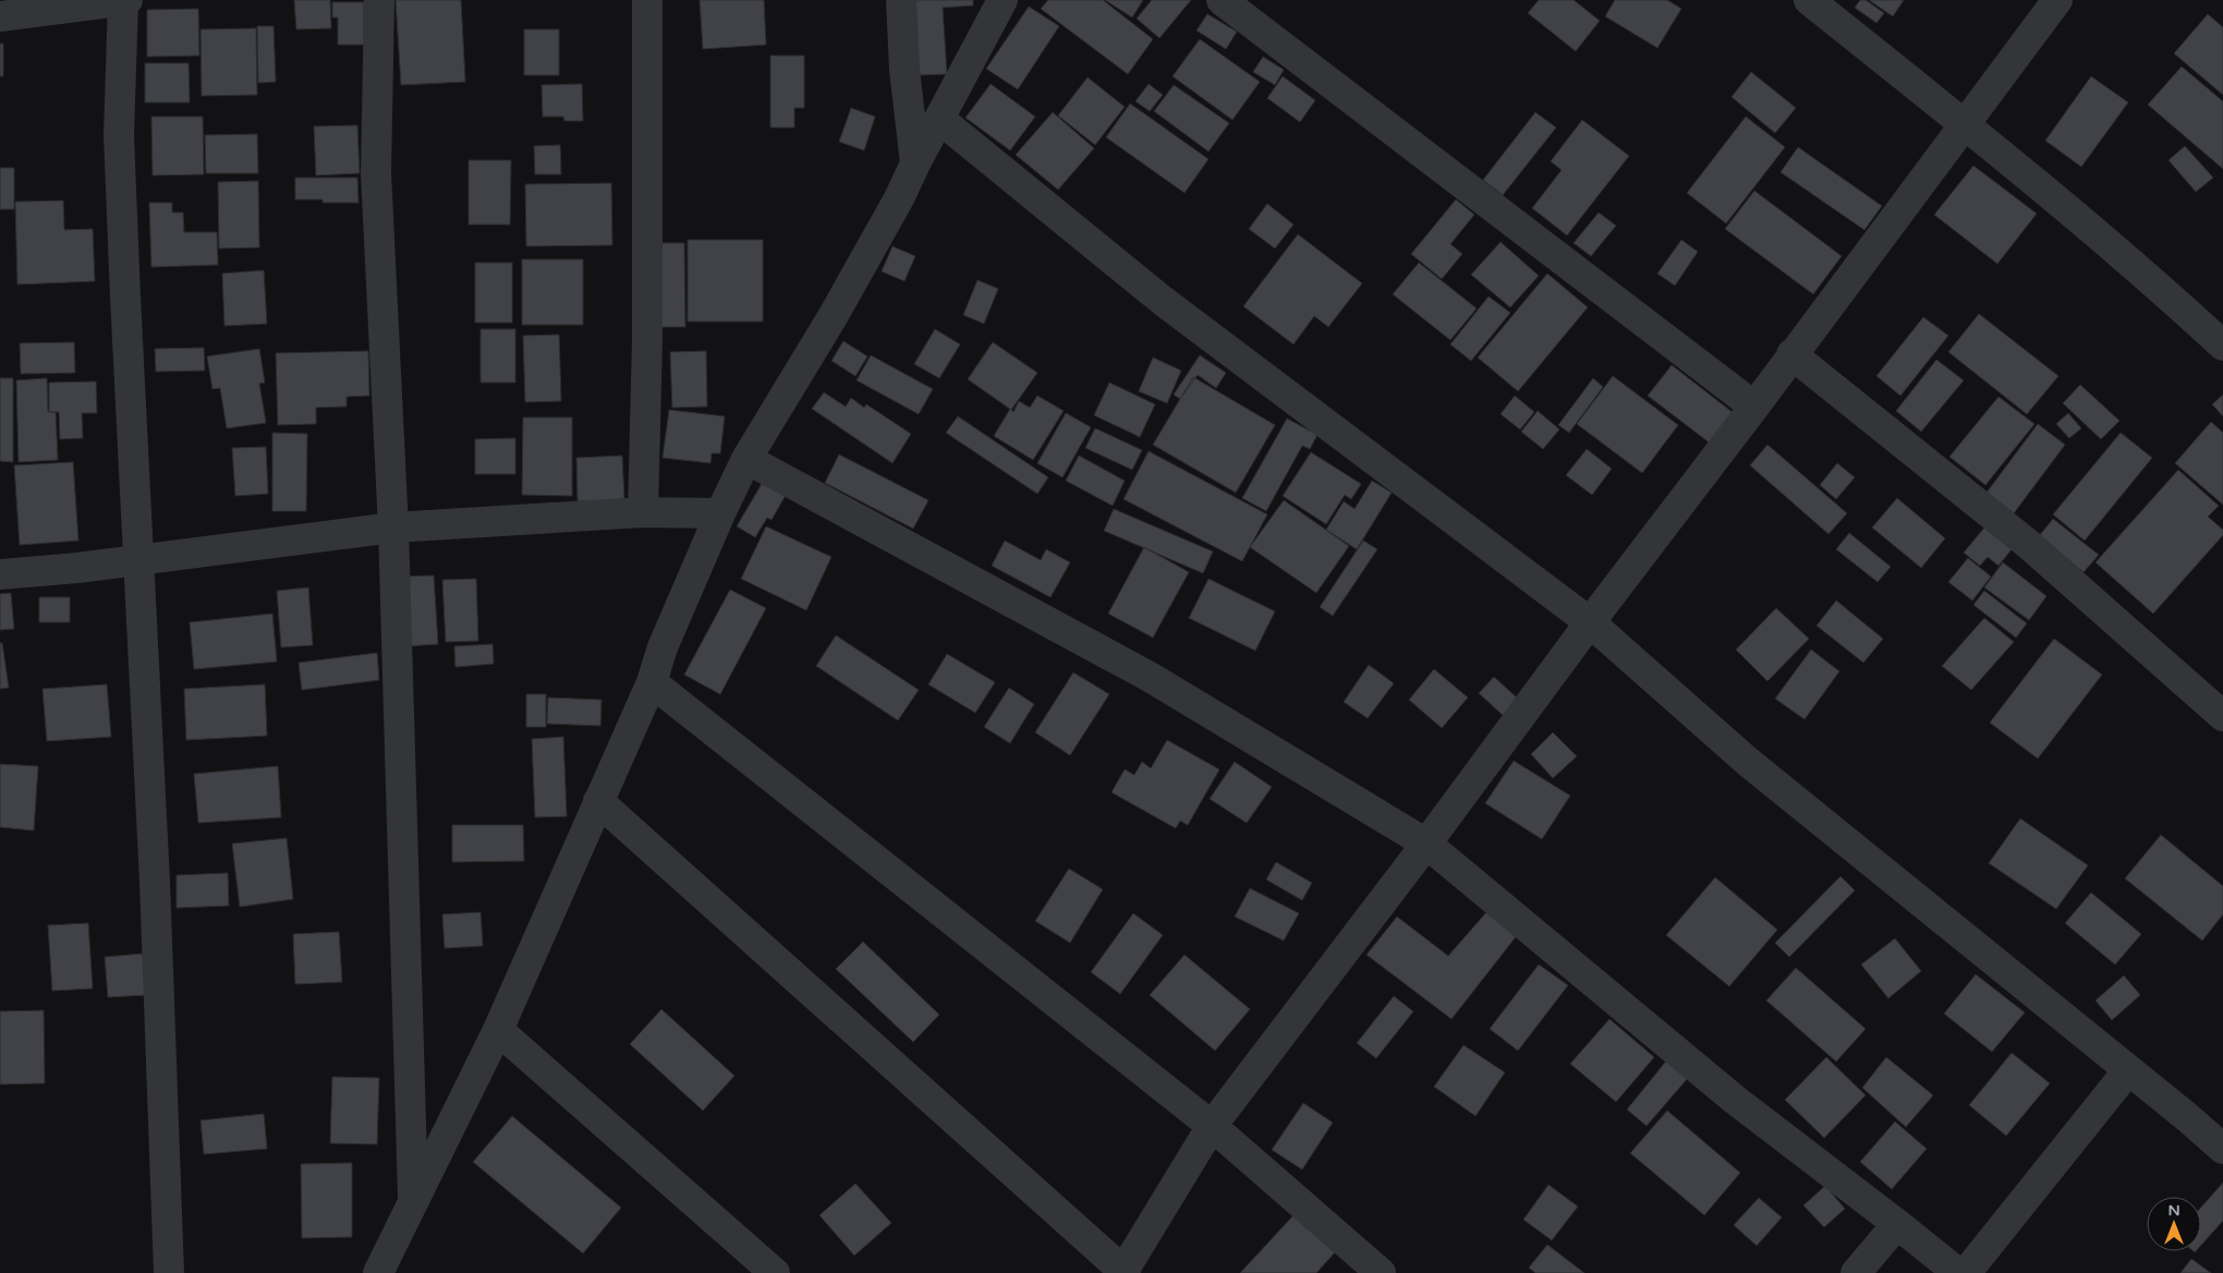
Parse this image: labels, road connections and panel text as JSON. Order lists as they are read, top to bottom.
{
  "north": "top"
}
